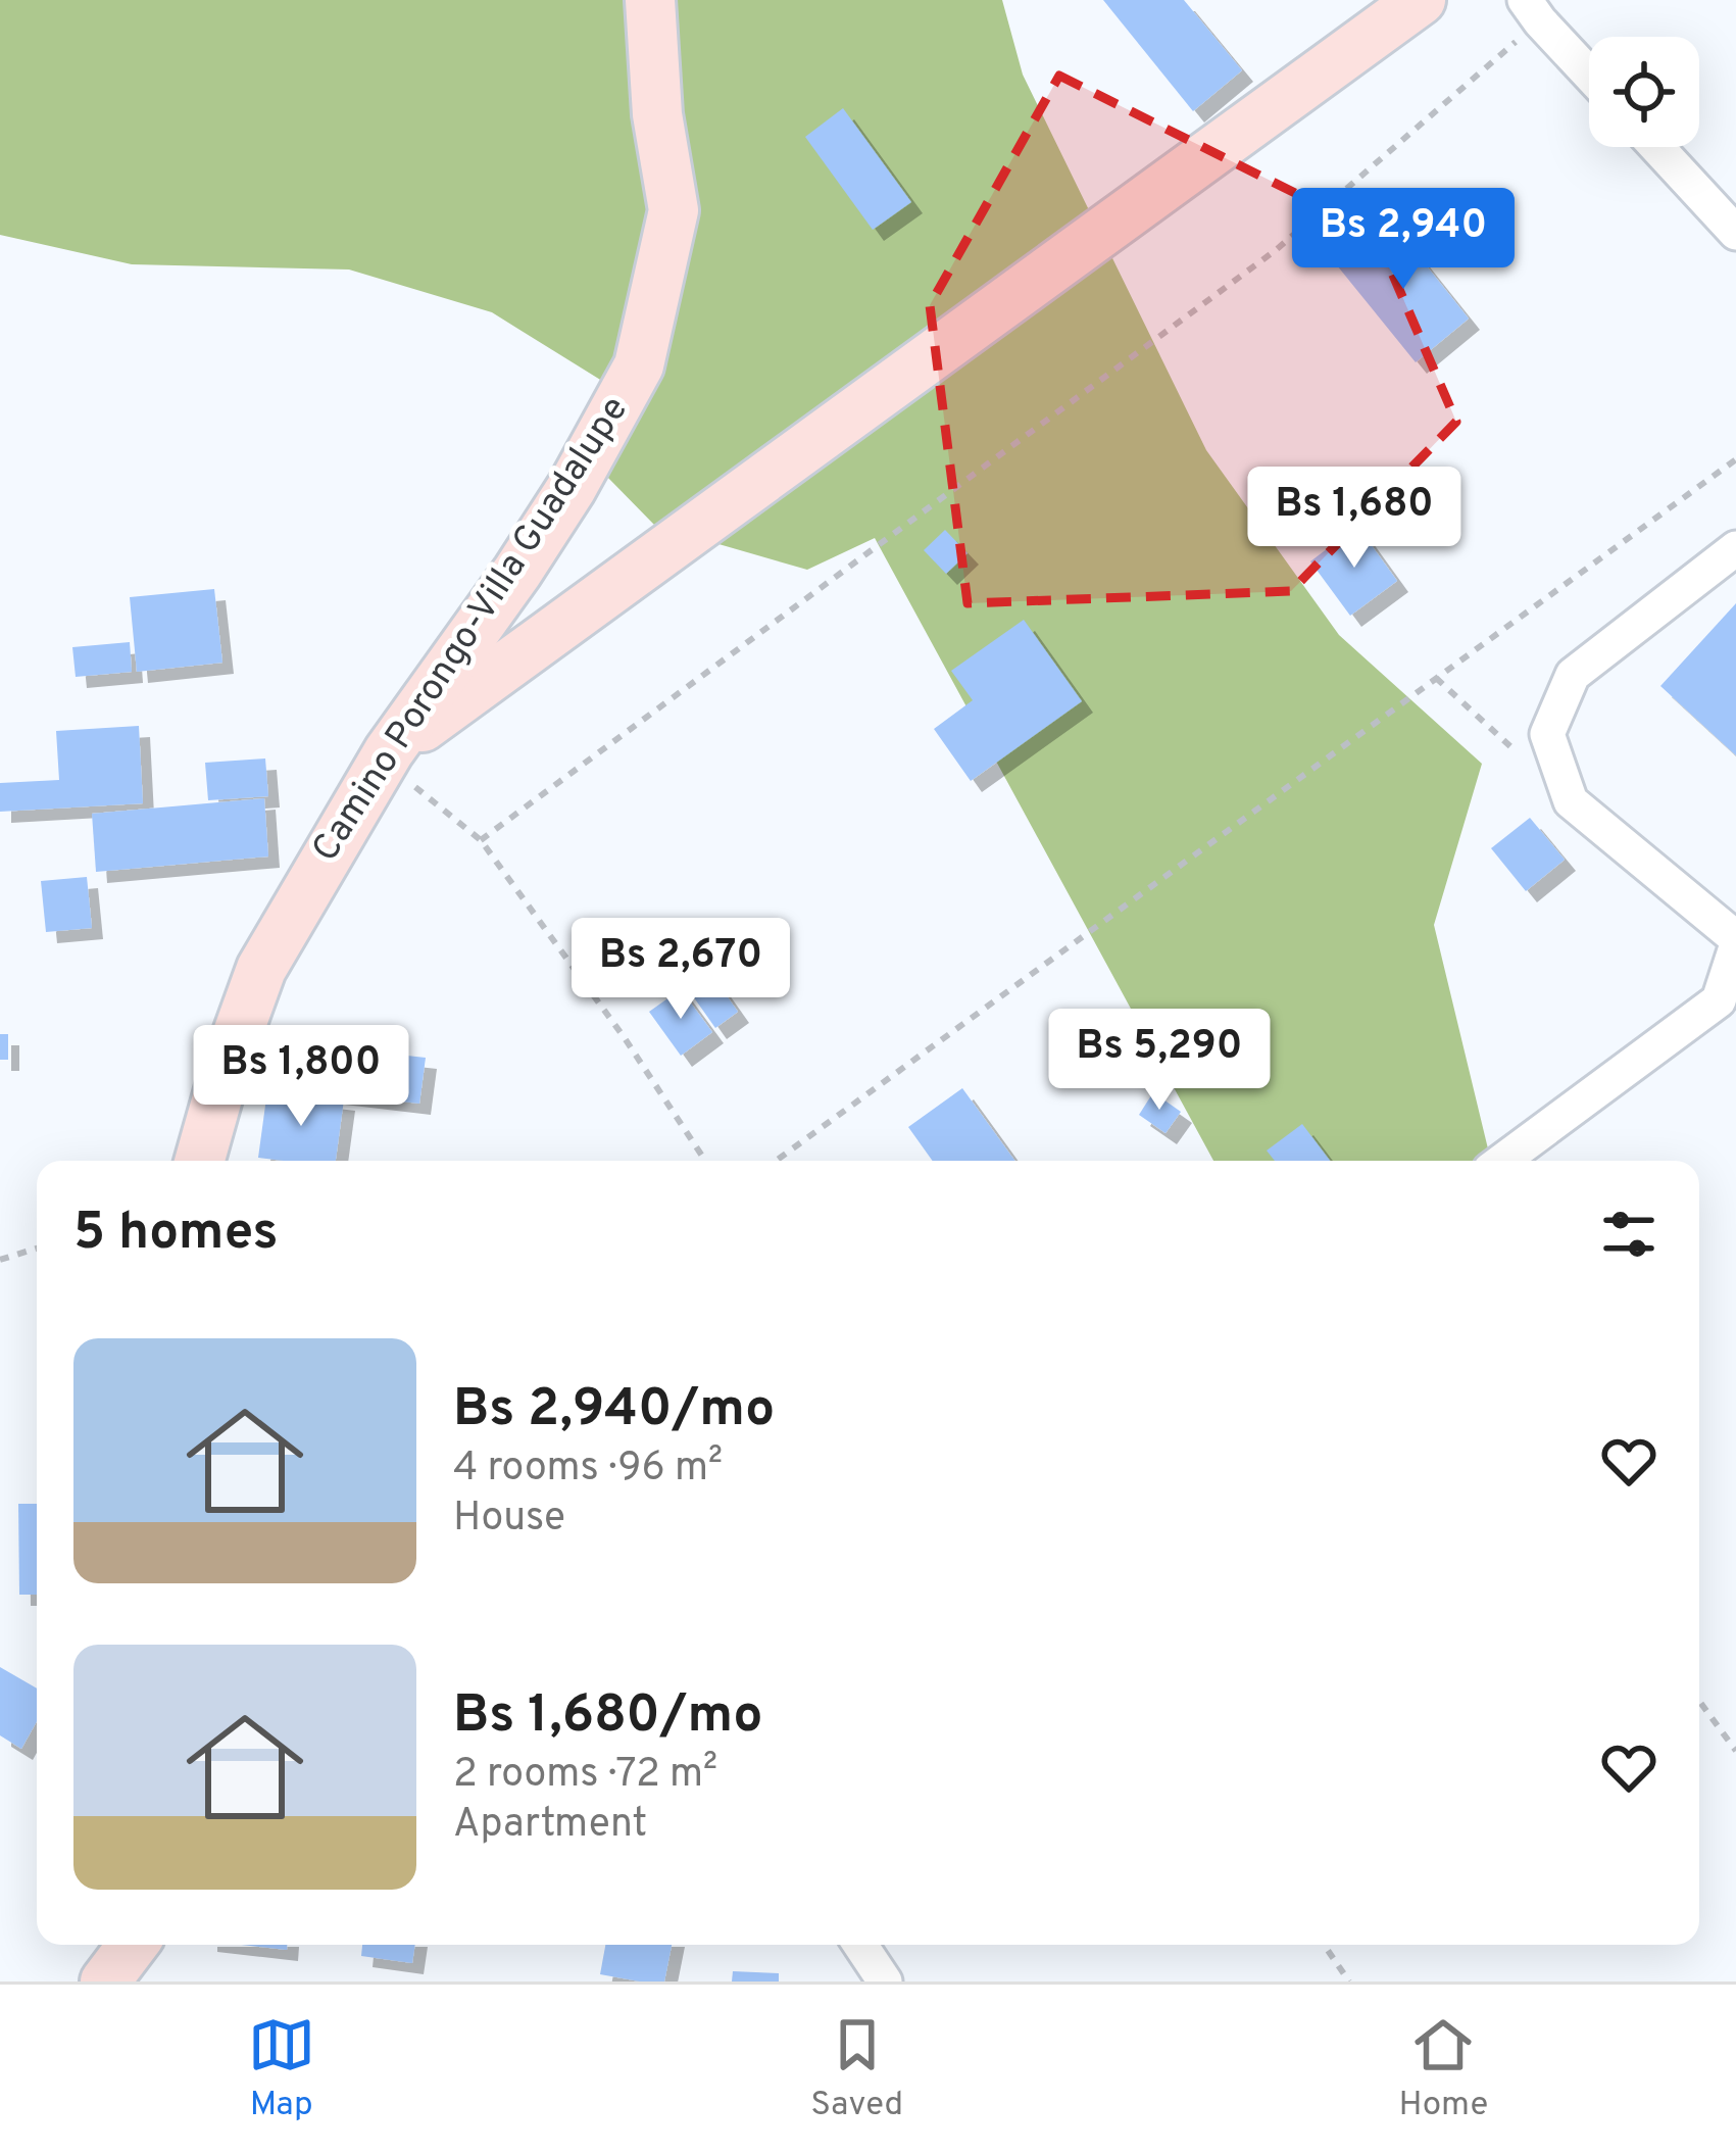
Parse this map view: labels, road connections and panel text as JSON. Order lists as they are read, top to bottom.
{
  "streets": {
    "street": ["Camino Porongo-Villa Guadalupe"]
  },
  "page": {
    "price": [
      "Bs 2,940",
      "Bs 1,680",
      "Bs 2,670",
      "Bs 5,290",
      "Bs 1,800"
    ],
    "heading": "5 homes",
    "list": [
      {
        "name": "Bs 2,940/mo",
        "note": "4 rooms · 96 m² · House"
      },
      {
        "name": "Bs 1,680/mo",
        "note": "2 rooms · 72 m² · Apartment"
      }
    ],
    "tabs": ["Map", "Saved", "Home"]
  }
}
